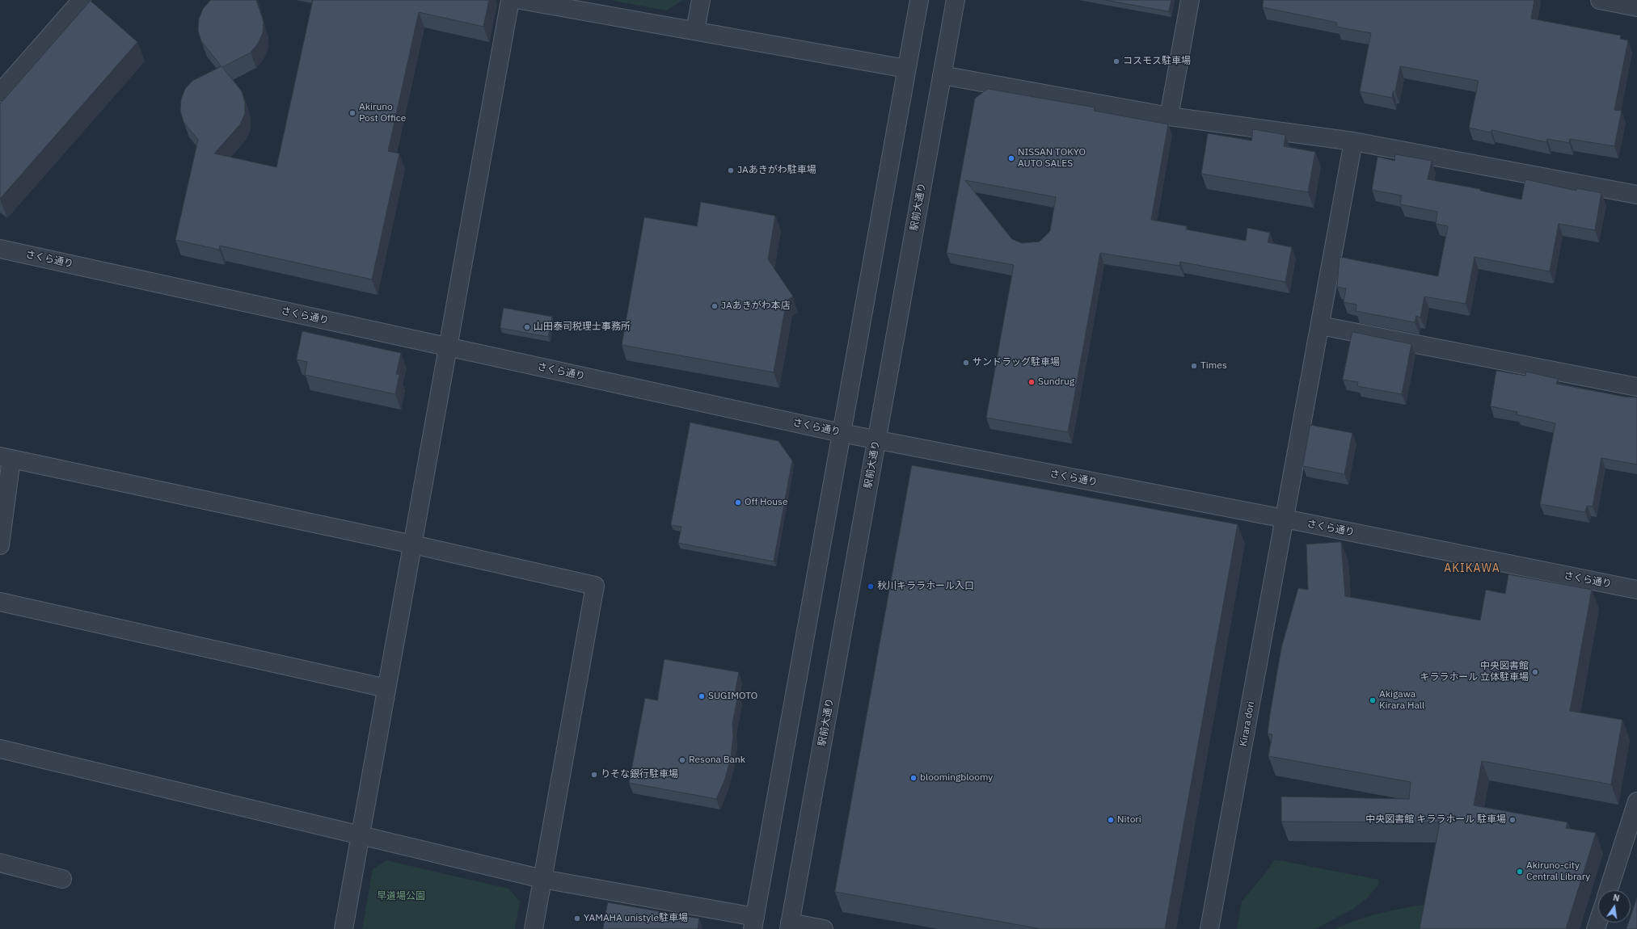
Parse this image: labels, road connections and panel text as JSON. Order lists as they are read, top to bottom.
{
  "streets": {
    "street": ["駅前大通り", "さくら通り", "Kirara dori"]
  },
  "crossings": [
    ["駅前大通り", "さくら通り"],
    ["さくら通り", "Kirara dori"]
  ],
  "districts": ["AKIKAWA"],
  "parks": ["早道場公園"],
  "places": [
    "コスモス駐車場",
    "Akiruno Post Office",
    "NISSAN TOKYO AUTO SALES",
    "JAあきがわ駐車場",
    "JAあきがわ本店",
    "山田泰司税理士事務所",
    "サンドラッグ駐車場",
    "Times",
    "Sundrug",
    "Off House",
    "秋川キララホール入口",
    "中央図書館 キララホール 立体駐車場",
    "SUGIMOTO",
    "Akigawa Kirara Hall",
    "Resona Bank",
    "りそな銀行駐車場",
    "bloomingbloomy",
    "Nitori",
    "中央図書館 キララホール 駐車場",
    "Akiruno-city Central Library",
    "YAMAHA unistyle駐車場"
  ],
  "north": "top"
}
